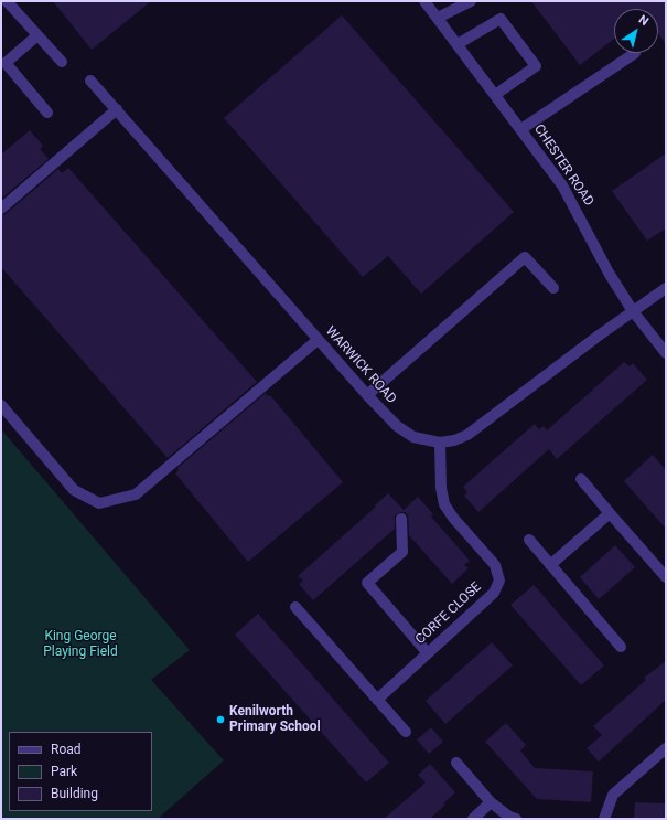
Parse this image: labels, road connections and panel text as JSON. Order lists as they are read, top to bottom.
{
  "streets": {
    "street": ["CHESTER ROAD", "WARWICK ROAD", "CORFE CLOSE"]
  },
  "crossings": [
    ["CHESTER ROAD", "WARWICK ROAD"],
    ["WARWICK ROAD", "CORFE CLOSE"]
  ],
  "parks": ["King George Playing Field"],
  "places": ["Kenilworth Primary School"],
  "legend": ["Road", "Park", "Building"],
  "north": "top right"
}
